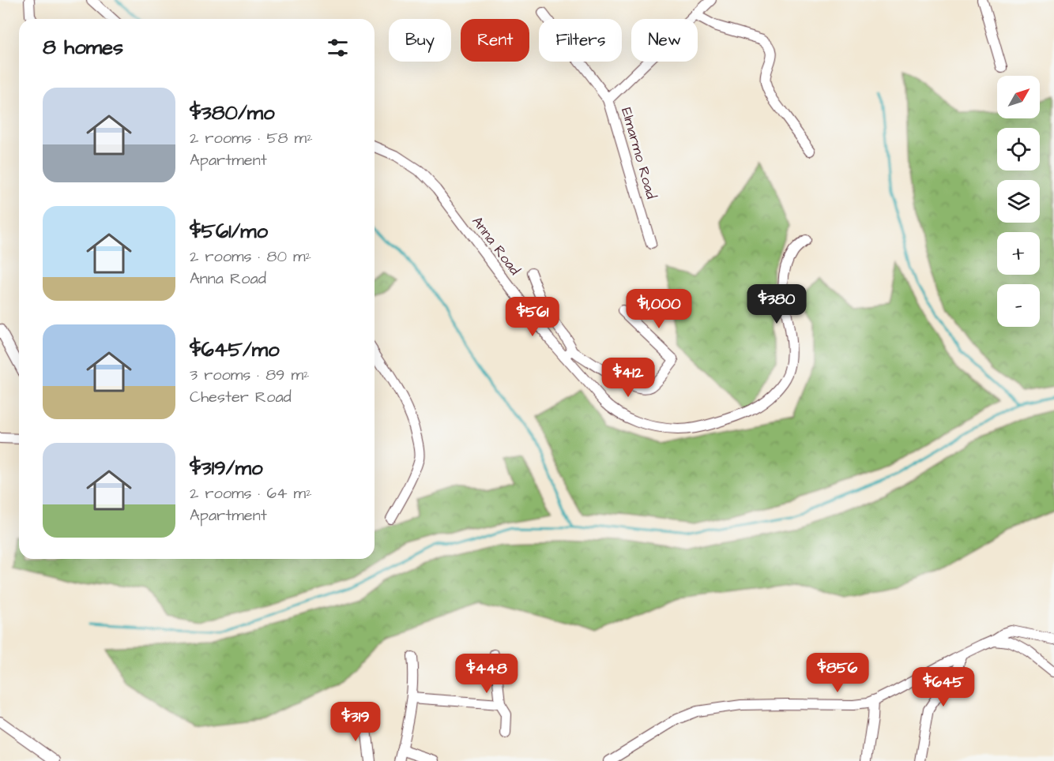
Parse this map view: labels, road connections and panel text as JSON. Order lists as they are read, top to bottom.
{
  "streets": {
    "street": ["Elmarmo Road", "Anna Road"]
  },
  "north": "top right",
  "page": {
    "chip": [
      "Buy",
      "Rent",
      "Filters",
      "New"
    ],
    "heading": "8 homes",
    "map_buttons": ["+", "−"],
    "list": [
      {
        "name": "$380/mo",
        "note": "2 rooms · 58 m² · Apartment"
      },
      {
        "name": "$561/mo",
        "note": "2 rooms · 80 m² · Anna Road"
      },
      {
        "name": "$645/mo",
        "note": "3 rooms · 89 m² · Chester Road"
      },
      {
        "name": "$319/mo",
        "note": "2 rooms · 64 m² · Apartment"
      }
    ],
    "price": [
      "$380",
      "$1,000",
      "$561",
      "$412",
      "$856",
      "$448",
      "$645",
      "$319"
    ]
  }
}
